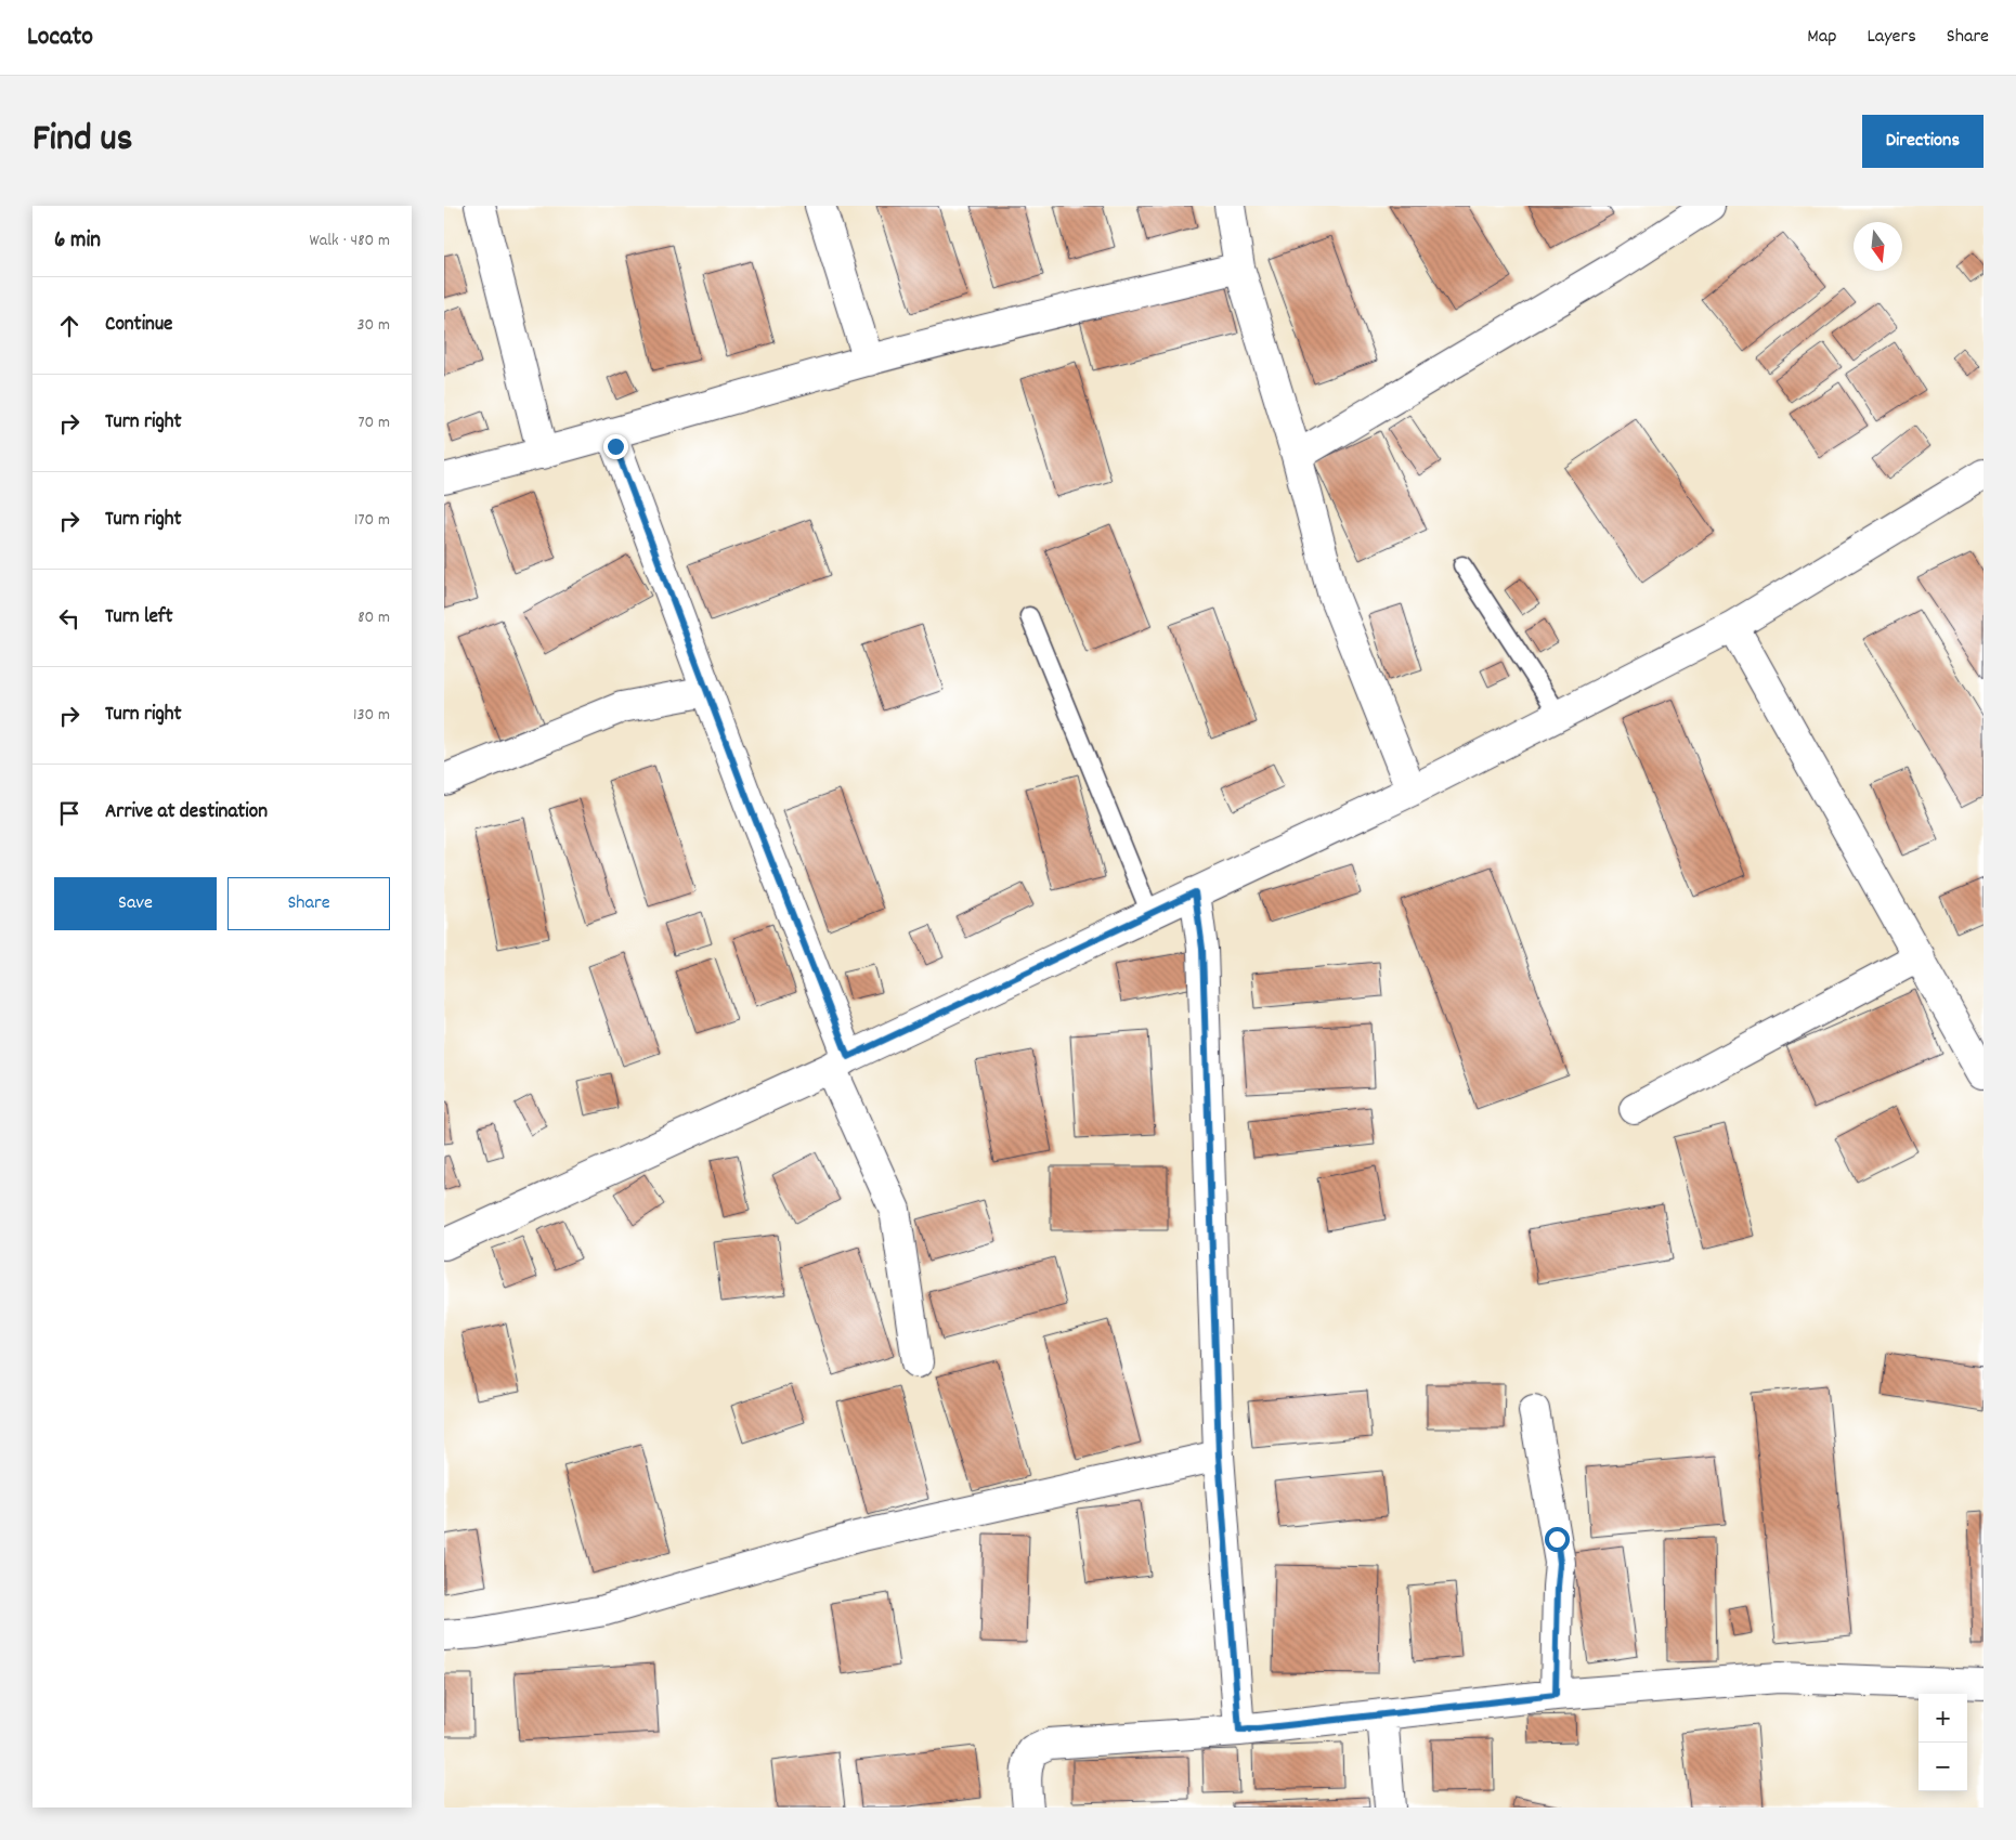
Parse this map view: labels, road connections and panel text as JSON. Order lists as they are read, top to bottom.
{
  "north": "bottom",
  "page": {
    "header": "Locato",
    "nav": ["Map", "Layers", "Share"],
    "title": "Find us",
    "buttons": [
      "Directions",
      ["Save", "Share"]
    ],
    "heading": ["6 min", "Walk · 480 m"],
    "list": [
      ["Continue", "30 m"],
      ["Turn right", "70 m"],
      ["Turn right", "170 m"],
      ["Turn left", "80 m"],
      ["Turn right", "130 m"],
      "Arrive at destination"
    ],
    "map_buttons": ["+", "−"]
  }
}
